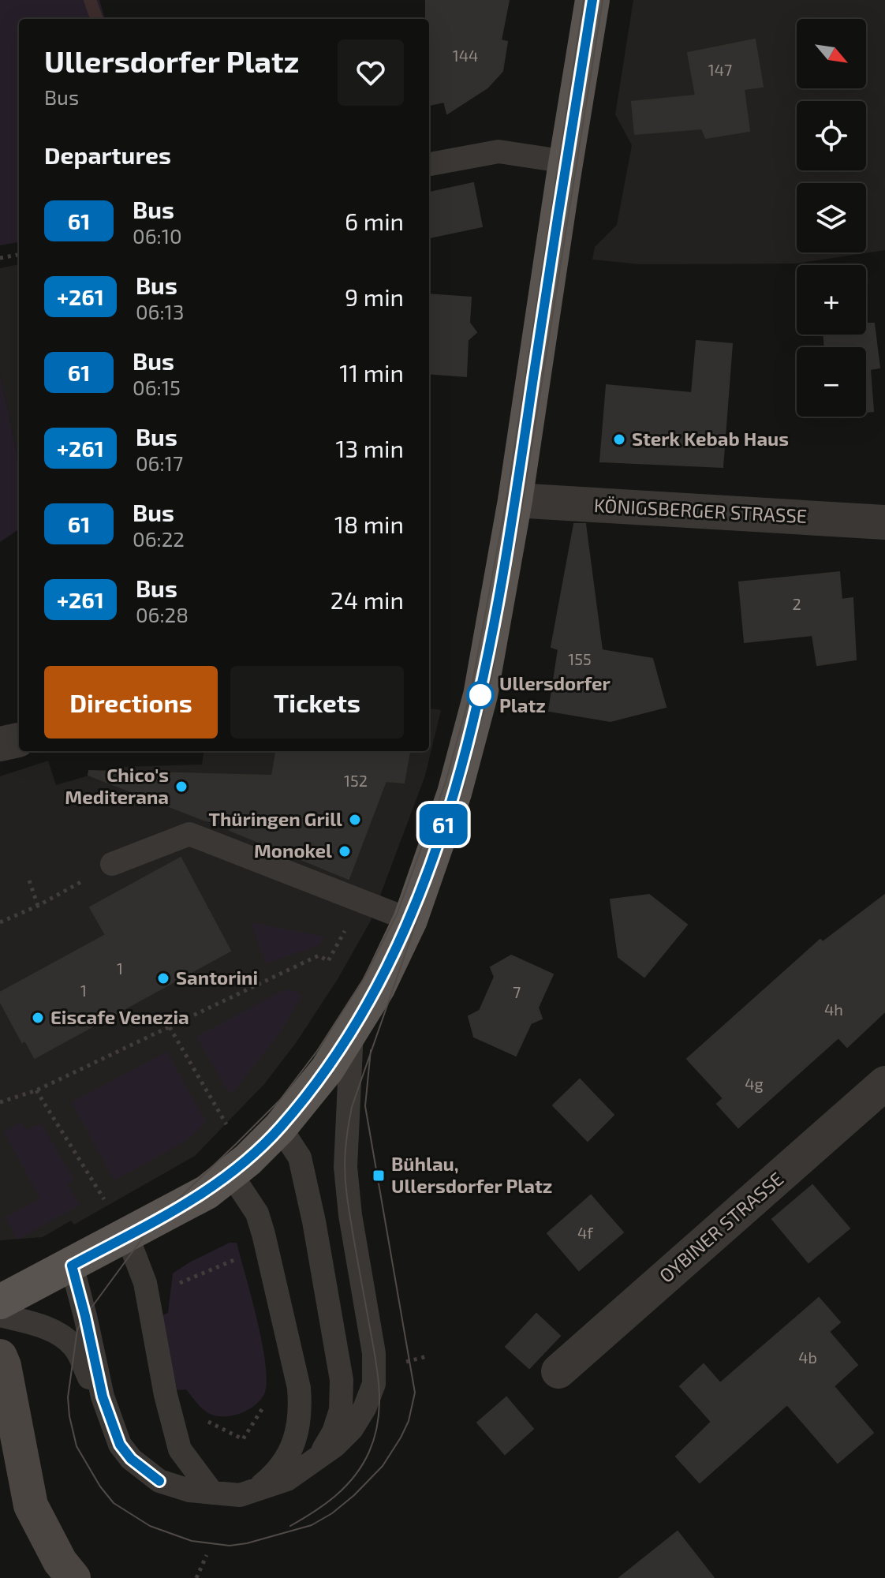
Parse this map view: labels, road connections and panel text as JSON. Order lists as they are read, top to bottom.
{
  "streets": {
    "street": ["KÖNIGSBERGER STRASSE", "OYBINER STRASSE"]
  },
  "places": {
    "other": [
      "Sterk Kebab Haus",
      "Ullersdorfer Platz",
      "Chico's Mediterana",
      "Thüringen Grill",
      "Monokel",
      "Santorini",
      "Eiscafe Venezia"
    ],
    "transit": ["Bühlau, Ullersdorfer Platz"]
  },
  "lines": ["bus line 61"],
  "house_numbers": [
    "144",
    "147",
    "2",
    "155",
    "152",
    "1",
    "1",
    "7",
    "4h",
    "4g",
    "4f",
    "4b"
  ],
  "north": "bottom right",
  "page": {
    "on_map": "61",
    "map_buttons": ["+", "−"],
    "heading": [
      ["Ullersdorfer Platz", "Bus"],
      "Departures"
    ],
    "list": [
      {
        "mark": "61",
        "name": "Bus",
        "note": "06:10",
        "value": "6 min"
      },
      {
        "mark": "+261",
        "name": "Bus",
        "note": "06:13",
        "value": "9 min"
      },
      {
        "mark": "61",
        "name": "Bus",
        "note": "06:15",
        "value": "11 min"
      },
      {
        "mark": "+261",
        "name": "Bus",
        "note": "06:17",
        "value": "13 min"
      },
      {
        "mark": "61",
        "name": "Bus",
        "note": "06:22",
        "value": "18 min"
      },
      {
        "mark": "+261",
        "name": "Bus",
        "note": "06:28",
        "value": "24 min"
      }
    ],
    "buttons": ["Directions", "Tickets"]
  }
}
